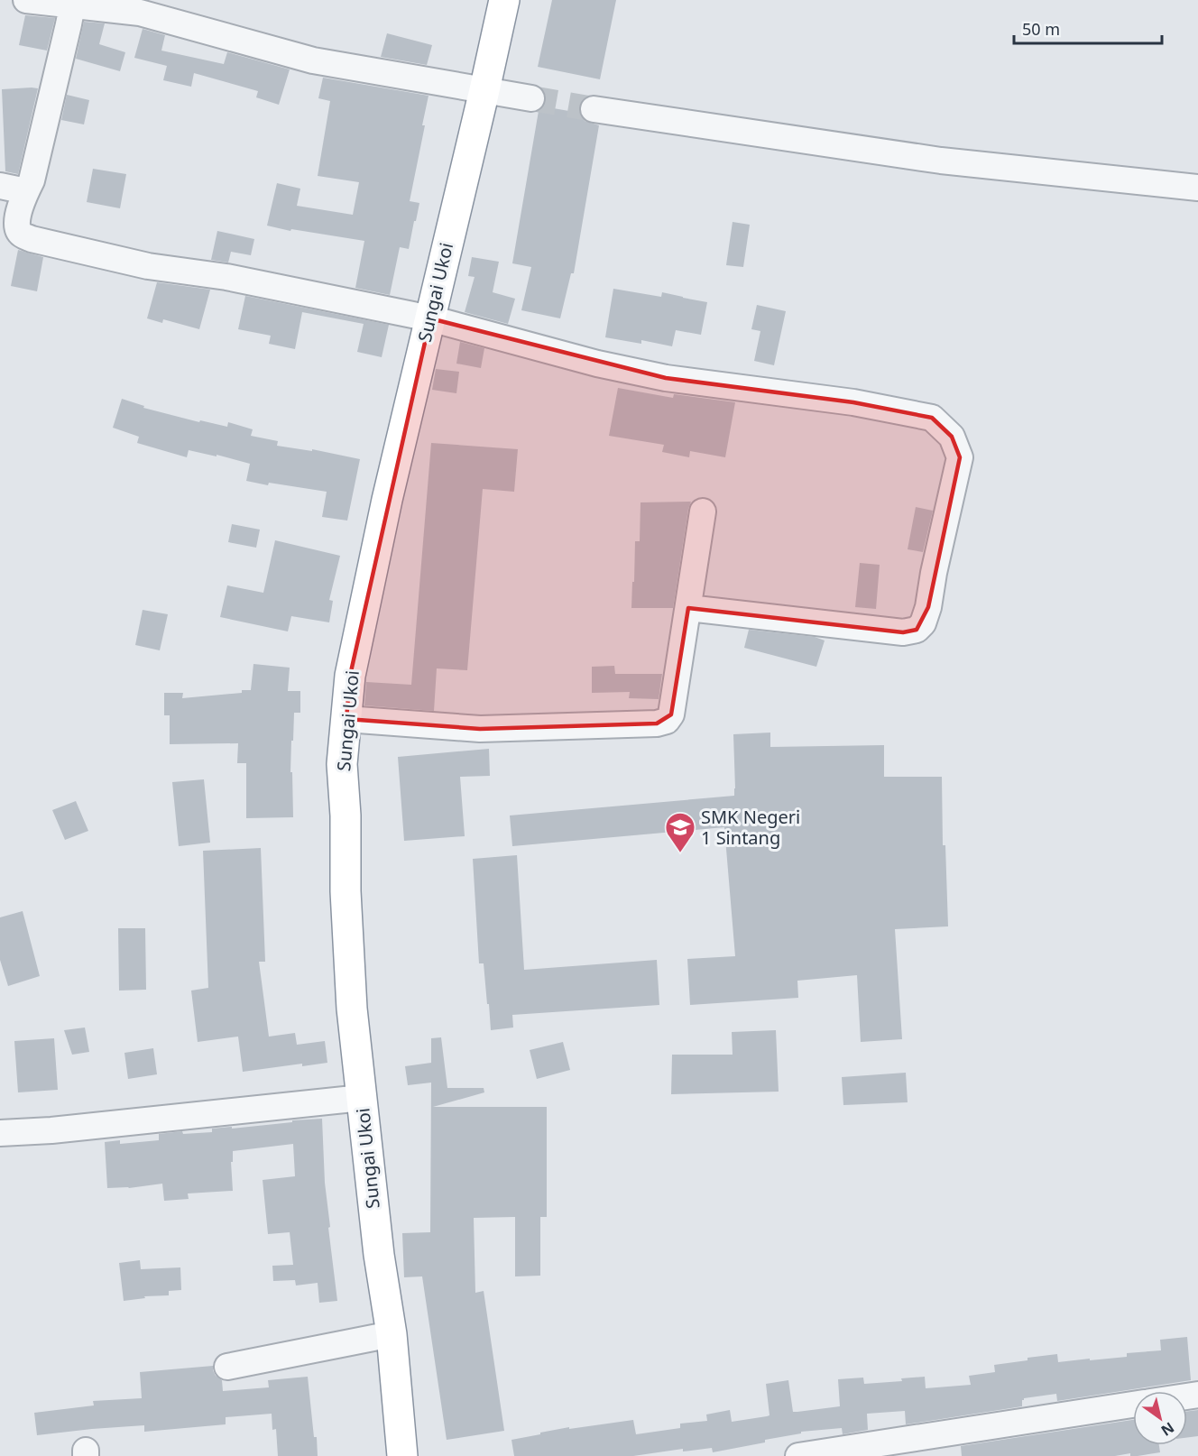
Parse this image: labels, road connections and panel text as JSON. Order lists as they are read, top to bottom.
{
  "streets": {
    "highway": ["Sungai Ukoi"]
  },
  "places": {
    "school or university": ["SMK Negeri 1 Sintang"]
  },
  "scale_bar": "50 m",
  "north": "bottom right"
}
